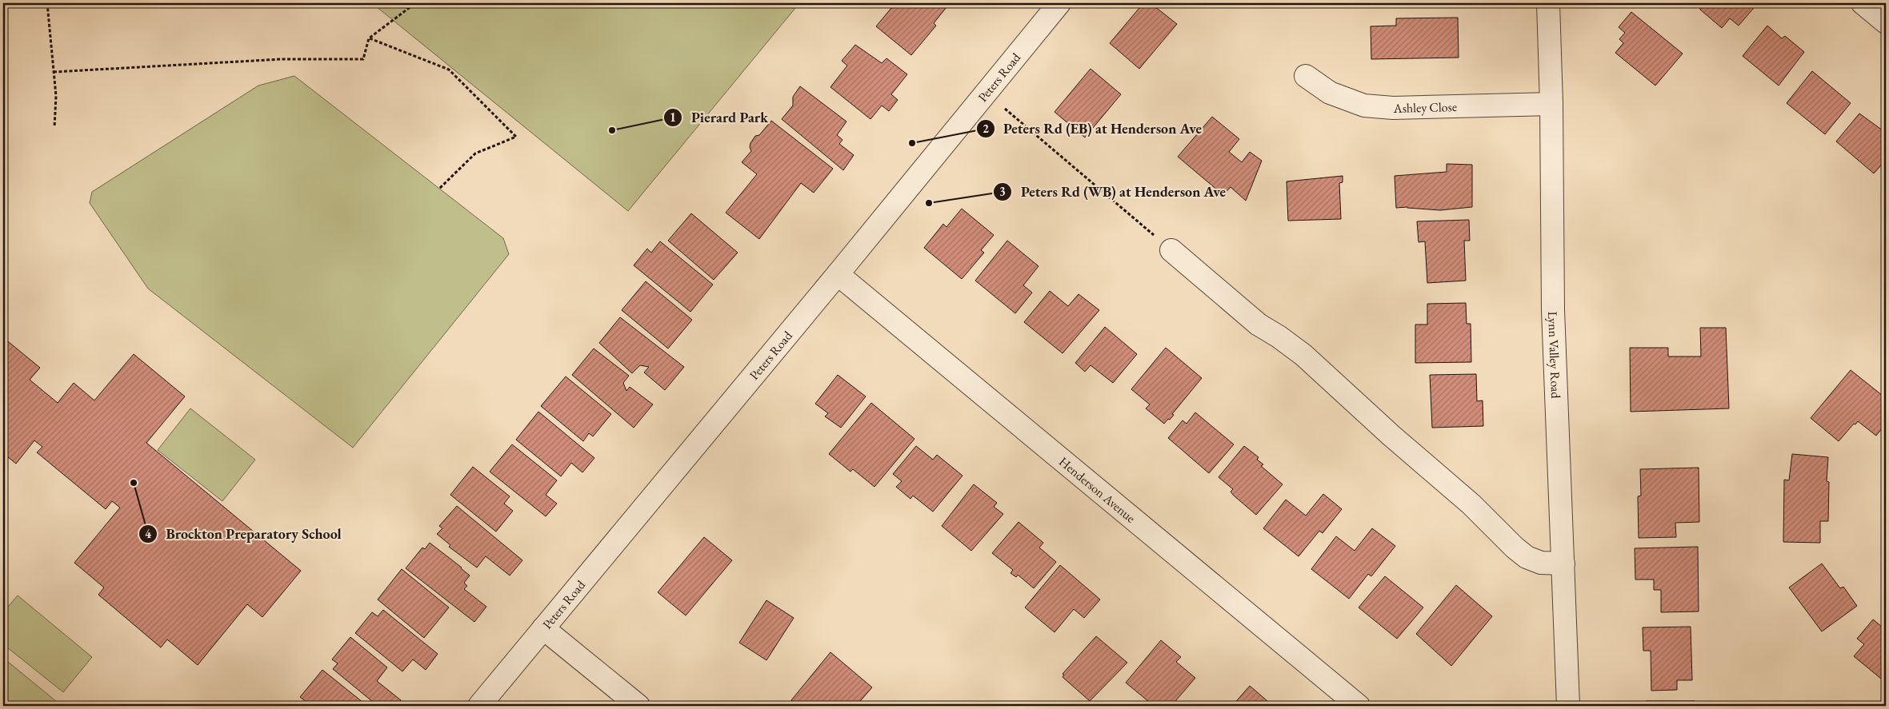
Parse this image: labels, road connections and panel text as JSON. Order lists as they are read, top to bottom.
{
  "streets": {
    "street": [
      "Peters Road",
      "Ashley Close",
      "Lynn Valley Road",
      "Henderson Avenue"
    ]
  },
  "crossings": [
    ["Peters Road", "Henderson Avenue"],
    ["Ashley Close", "Lynn Valley Road"]
  ],
  "places": [
    "Pierard Park",
    "Peters Rd (EB) at Henderson Ave",
    "Peters Rd (WB) at Henderson Ave",
    "Brockton Preparatory School"
  ]
}
